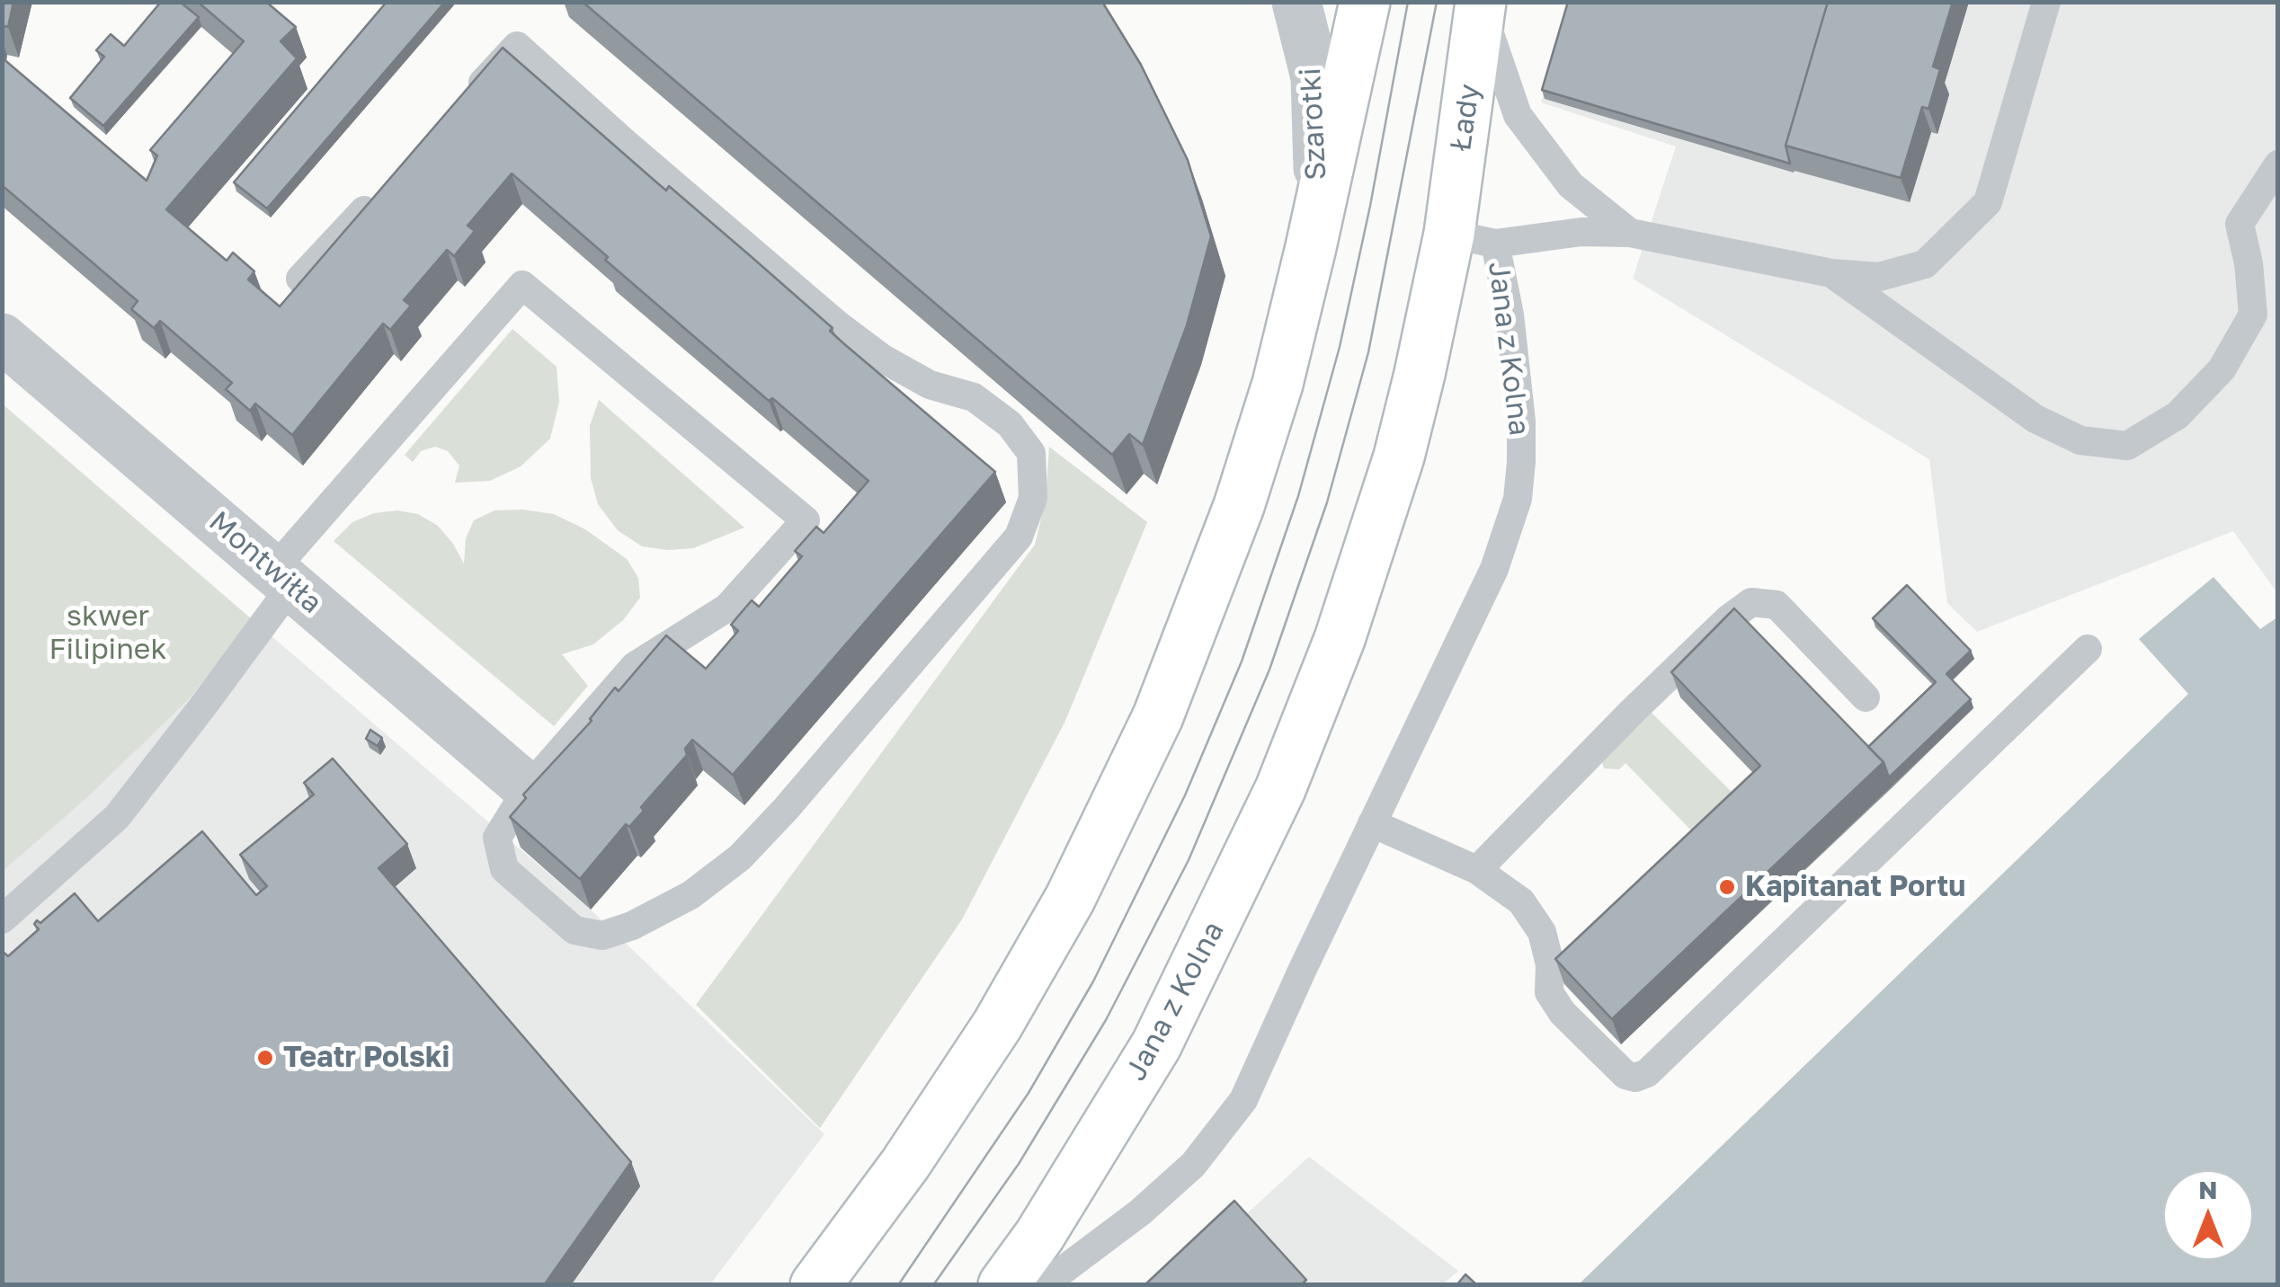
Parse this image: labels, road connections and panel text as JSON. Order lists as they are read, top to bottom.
{
  "streets": {
    "street": [
      "Łady",
      "Szarotki",
      "Jana z Kolna",
      "Montwiłła"
    ]
  },
  "crossings": [
    ["Łady", "Jana z Kolna"]
  ],
  "parks": ["skwer Filipinek"],
  "places": ["Kapitanat Portu", "Teatr Polski"],
  "north": "top"
}
